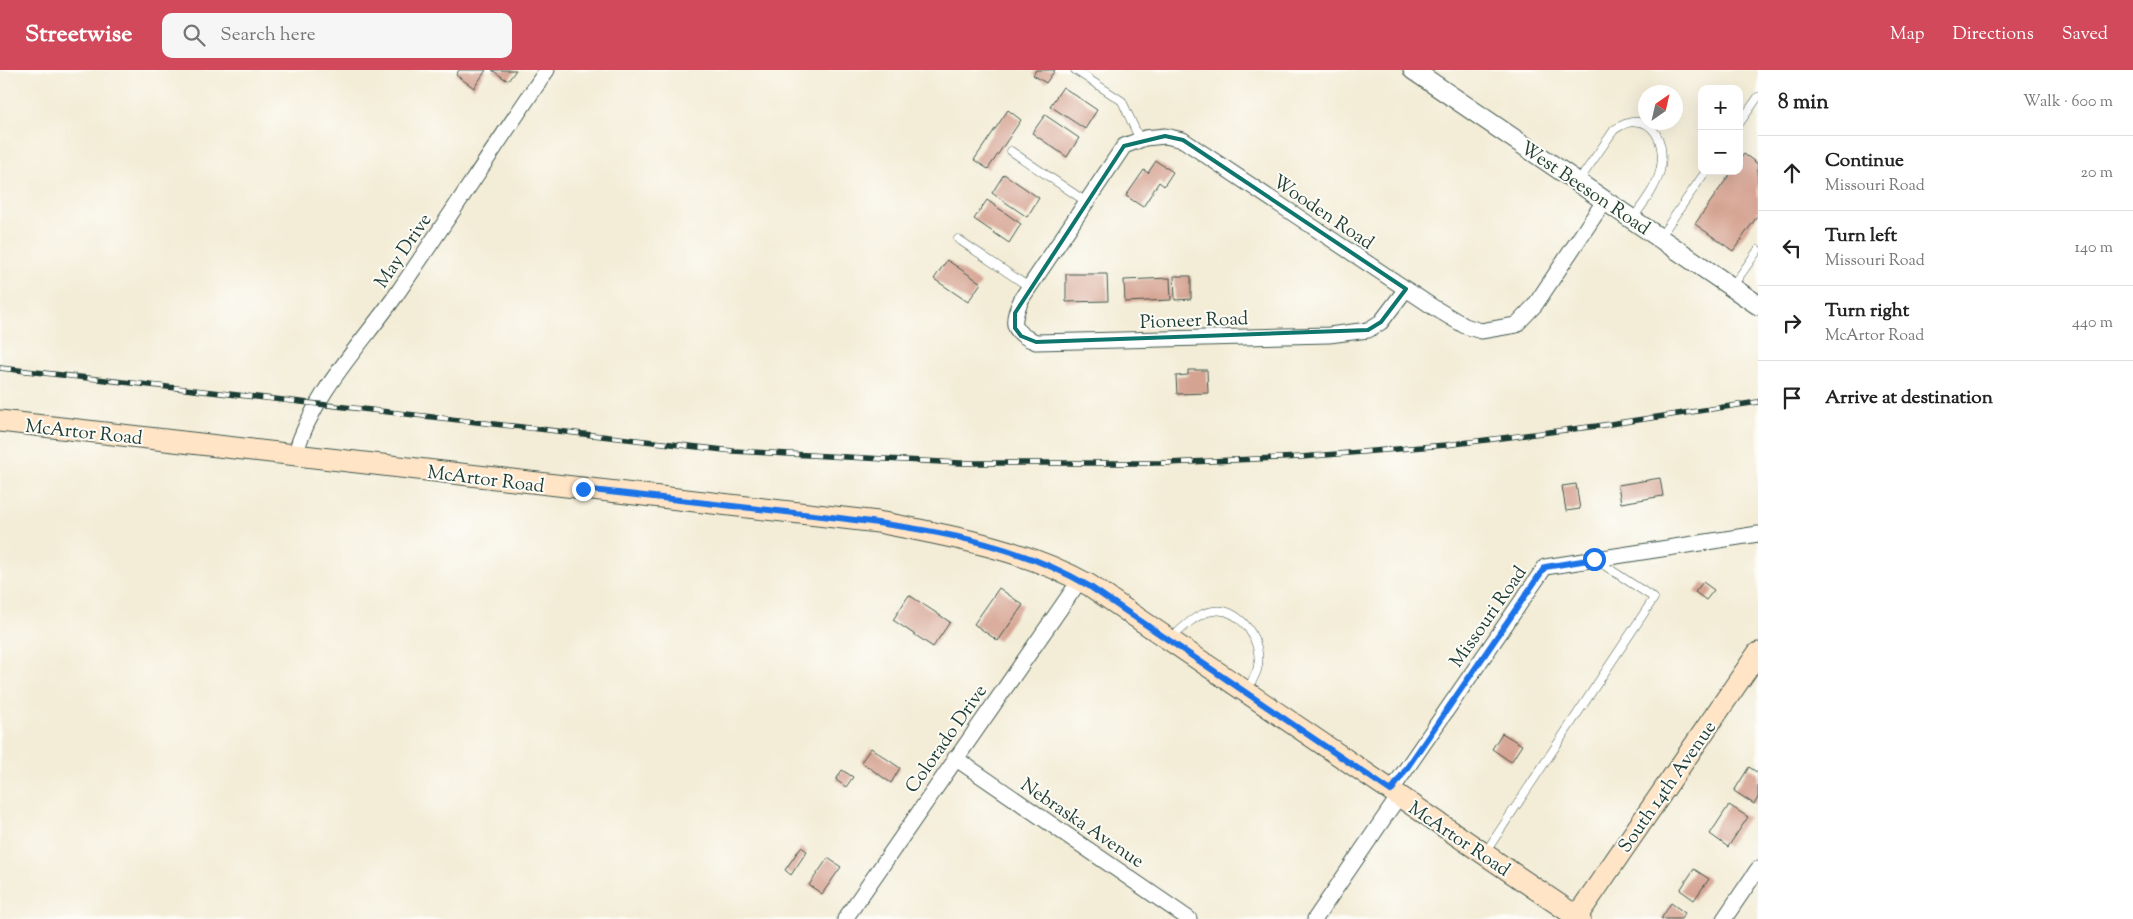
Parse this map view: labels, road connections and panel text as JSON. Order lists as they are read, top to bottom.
{
  "streets": {
    "main road": ["McArtor Road", "South 14th Avenue"],
    "street": [
      "West Beeson Road",
      "Wooden Road",
      "May Drive",
      "Pioneer Road",
      "Missouri Road",
      "Colorado Drive",
      "Nebraska Avenue"
    ]
  },
  "crossings": [
    ["West Beeson Road", "Wooden Road"],
    ["Wooden Road", "Pioneer Road"],
    ["May Drive", "McArtor Road"],
    ["McArtor Road", "Missouri Road"],
    ["McArtor Road", "Colorado Drive"],
    ["McArtor Road", "South 14th Avenue"],
    ["Colorado Drive", "Nebraska Avenue"]
  ],
  "north": "top right",
  "page": {
    "header": "Streetwise",
    "search": "Search here",
    "nav": ["Map", "Directions", "Saved"],
    "heading": ["8 min", "Walk · 600 m"],
    "map_buttons": ["+", "−"],
    "list": [
      ["Continue", "Missouri Road", "20 m"],
      ["Turn left", "Missouri Road", "140 m"],
      ["Turn right", "McArtor Road", "440 m"],
      "Arrive at destination"
    ]
  }
}
